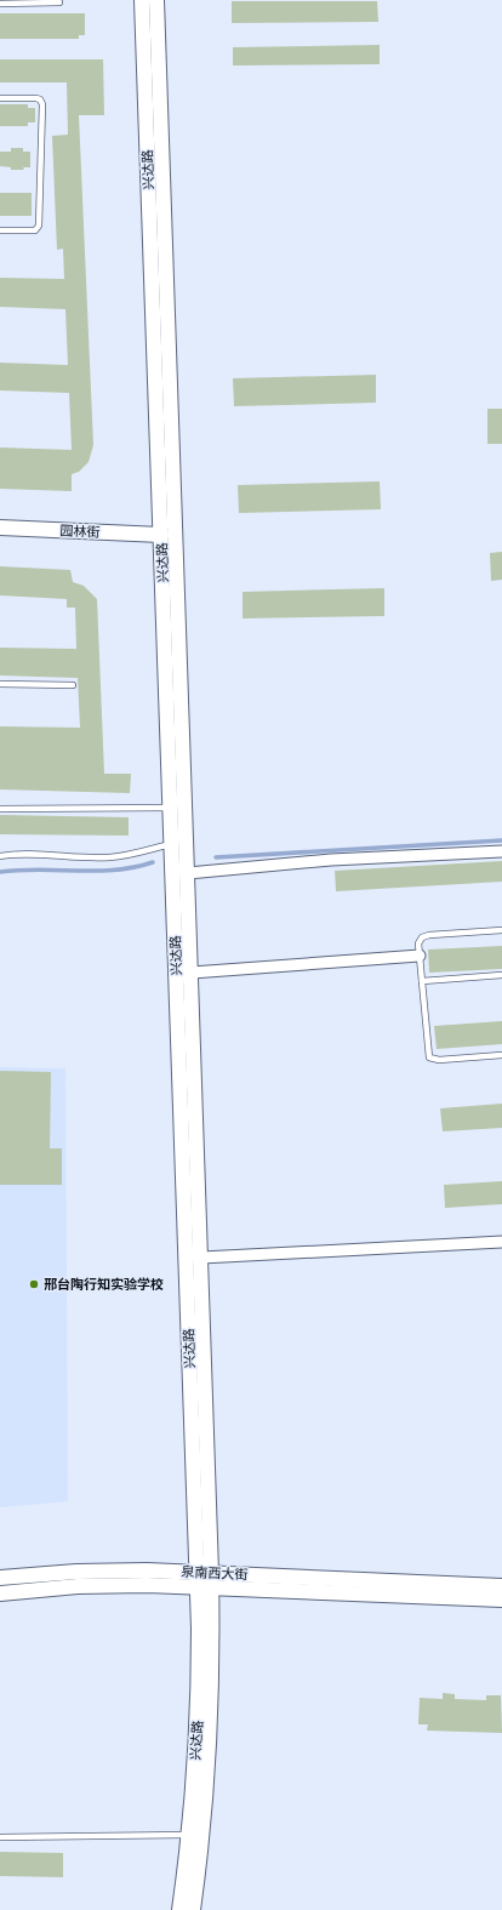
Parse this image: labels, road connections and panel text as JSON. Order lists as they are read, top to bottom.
{
  "streets": {
    "main road": ["兴达路", "园林街", "泉南西大街"]
  },
  "crossings": [
    ["兴达路", "园林街"],
    ["兴达路", "泉南西大街"]
  ],
  "places": ["邢台陶行知实验学校"]
}
